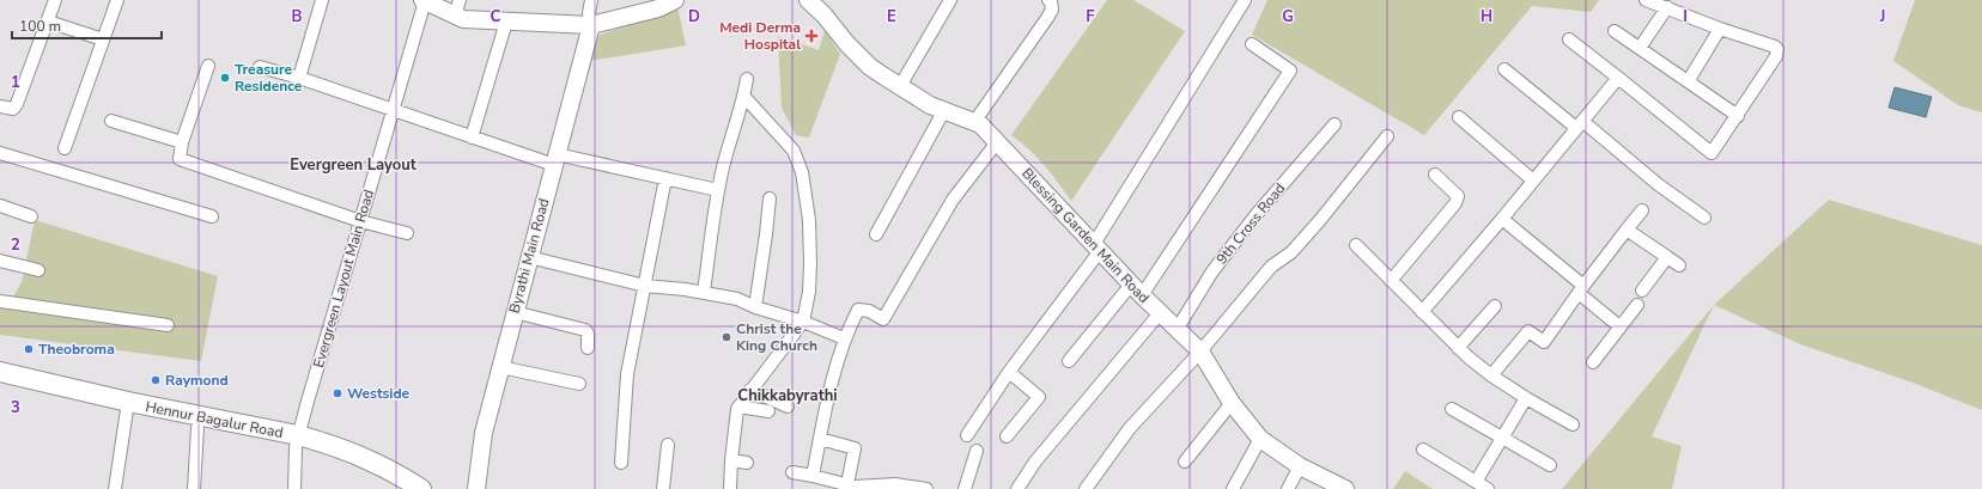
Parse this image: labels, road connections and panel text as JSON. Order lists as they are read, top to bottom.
{
  "streets": {
    "main road": ["Blessing Garden Main Road", "Byrathi Main Road", "Hennur Bagalur Road"],
    "street": ["9th Cross Road", "Evergreen Layout Main Road"]
  },
  "crossings": [
    ["9th Cross Road", "Blessing Garden Main Road"],
    ["Evergreen Layout Main Road", "Hennur Bagalur Road"]
  ],
  "districts": ["Evergreen Layout", "Chikkabyrathi"],
  "places": {
    "health": ["Medi Derma Hospital"],
    "other": [
      "Treasure Residence",
      "Christ the King Church",
      "Theobroma",
      "Raymond",
      "Westside"
    ]
  },
  "scale_bar": "100 m",
  "grid": {
    "columns": [
      "B",
      "C",
      "D",
      "E",
      "F",
      "G",
      "H",
      "I",
      "J"
    ],
    "rows": ["1", "2", "3"]
  }
}
